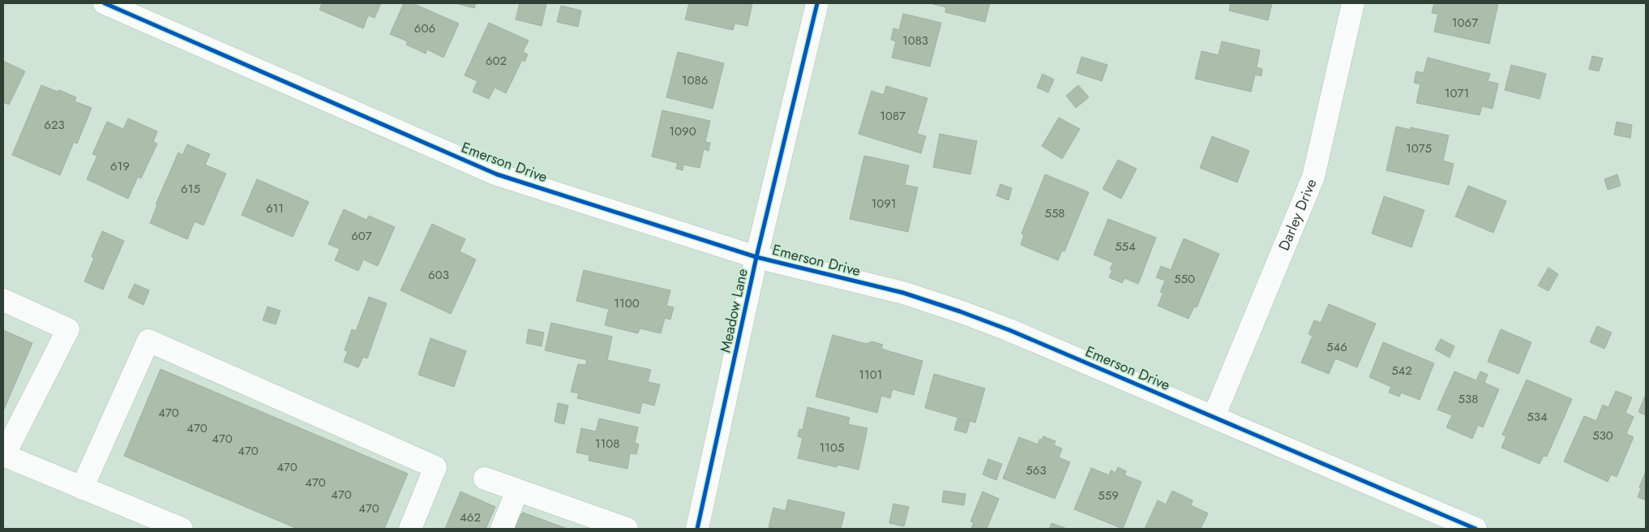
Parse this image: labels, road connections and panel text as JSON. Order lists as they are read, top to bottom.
{
  "streets": {
    "street": ["Emerson Drive", "Darley Drive", "Meadow Lane"]
  },
  "crossings": [
    ["Emerson Drive", "Darley Drive"],
    ["Emerson Drive", "Meadow Lane"]
  ],
  "house_numbers": [
    "1067",
    "606",
    "1083",
    "602",
    "1086",
    "1071",
    "1087",
    "623",
    "1090",
    "1075",
    "619",
    "615",
    "1091",
    "611",
    "558",
    "607",
    "554",
    "603",
    "550",
    "1100",
    "546",
    "542",
    "1101",
    "538",
    "470",
    "534",
    "470",
    "530",
    "470",
    "1108",
    "1105",
    "470",
    "470",
    "563",
    "470",
    "470",
    "559",
    "470",
    "462"
  ]
}
